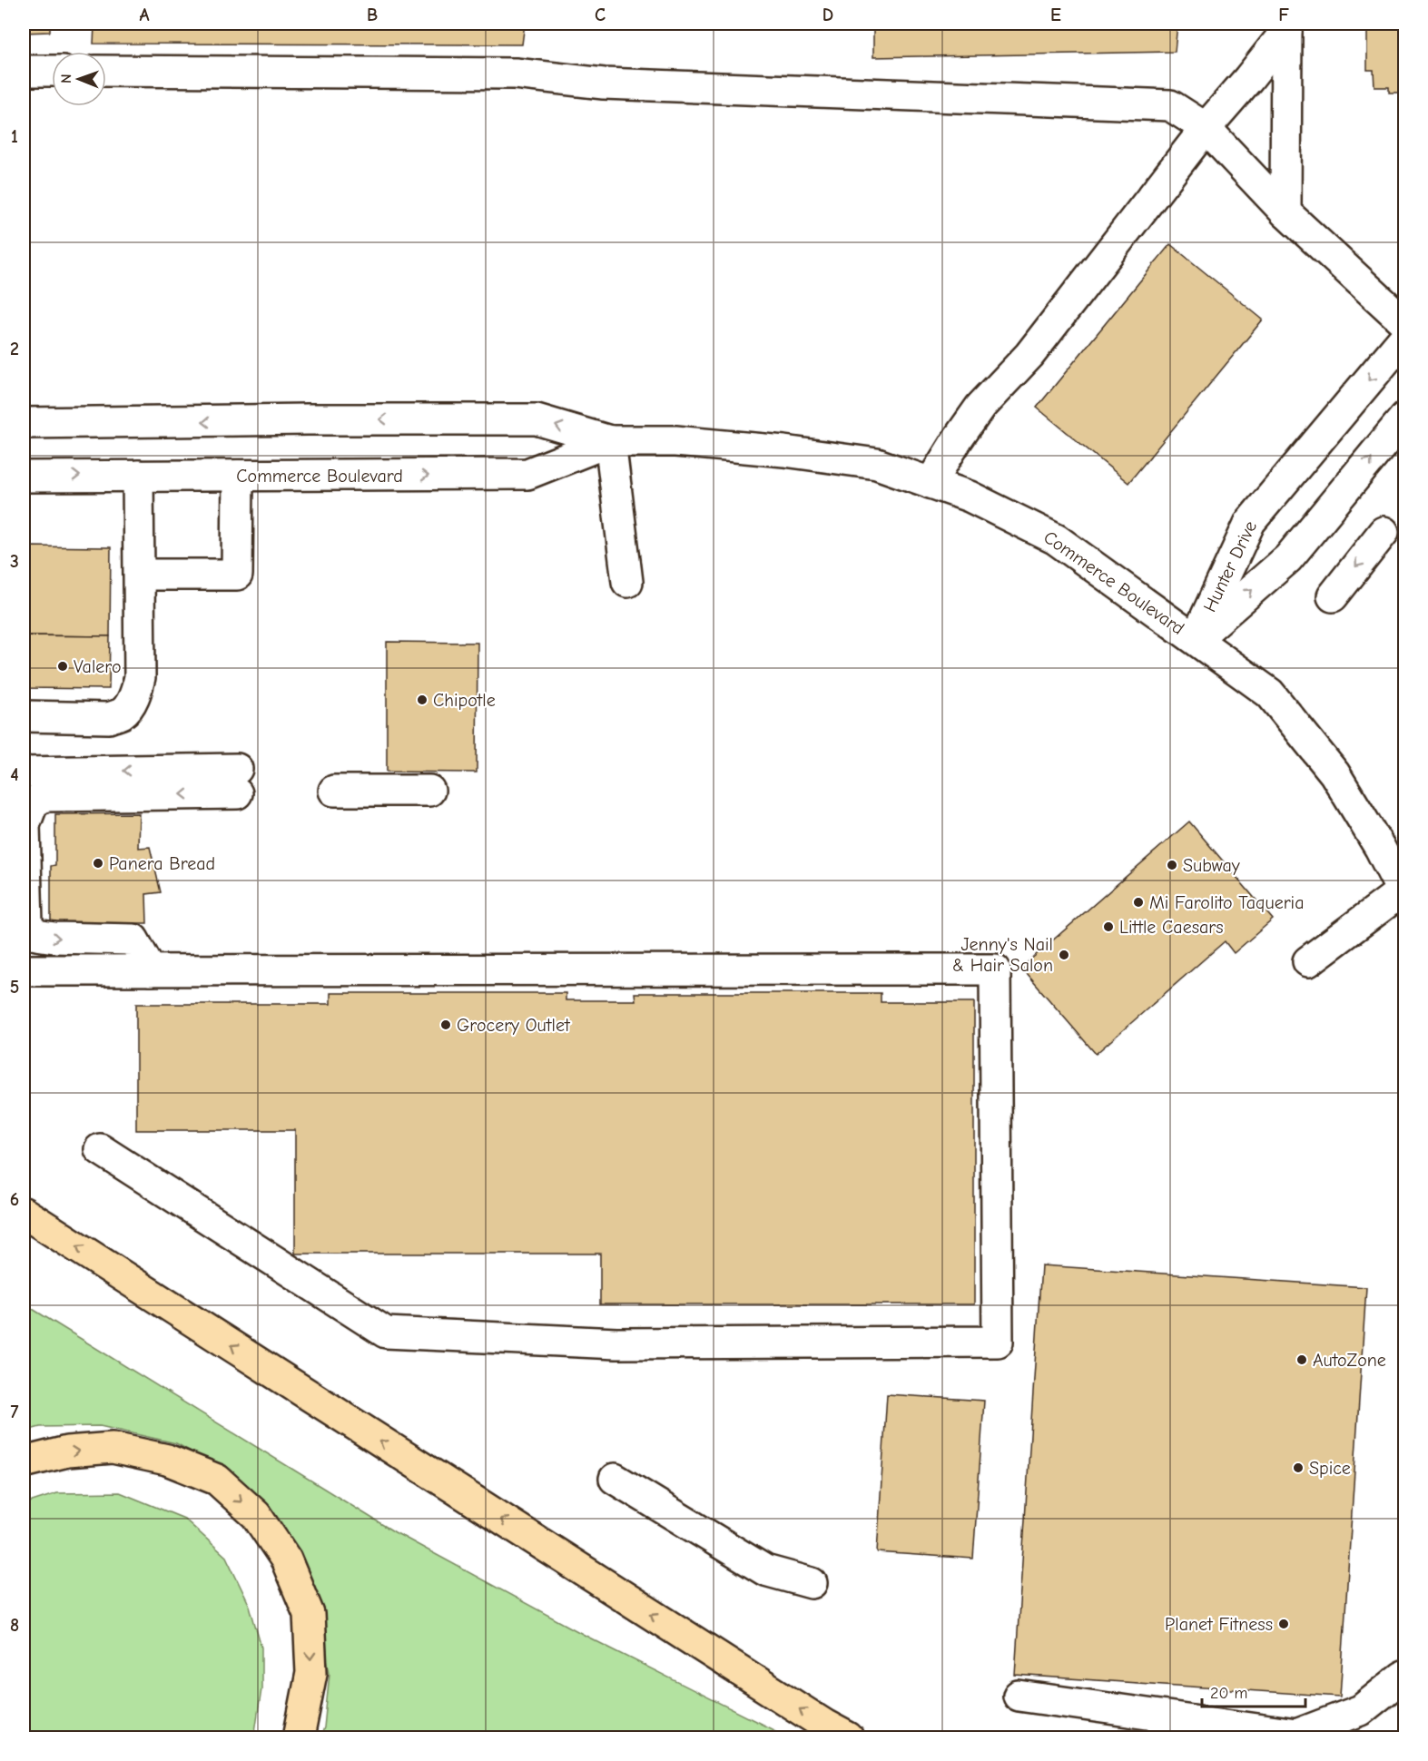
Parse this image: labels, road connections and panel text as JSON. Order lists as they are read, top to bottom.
{
  "streets": {
    "street": ["Commerce Boulevard", "Hunter Drive"]
  },
  "crossings": [
    ["Commerce Boulevard", "Hunter Drive"]
  ],
  "places": [
    "Valero",
    "Chipotle",
    "Panera Bread",
    "Subway",
    "Mi Farolito Taqueria",
    "Little Caesars",
    "Jenny's Nail & Hair Salon",
    "Grocery Outlet",
    "AutoZone",
    "Spice",
    "Planet Fitness"
  ],
  "scale_bar": "20 m",
  "north": "left",
  "grid": {
    "columns": [
      "A",
      "B",
      "C",
      "D",
      "E",
      "F"
    ],
    "rows": [
      "1",
      "2",
      "3",
      "4",
      "5",
      "6",
      "7",
      "8"
    ]
  }
}
